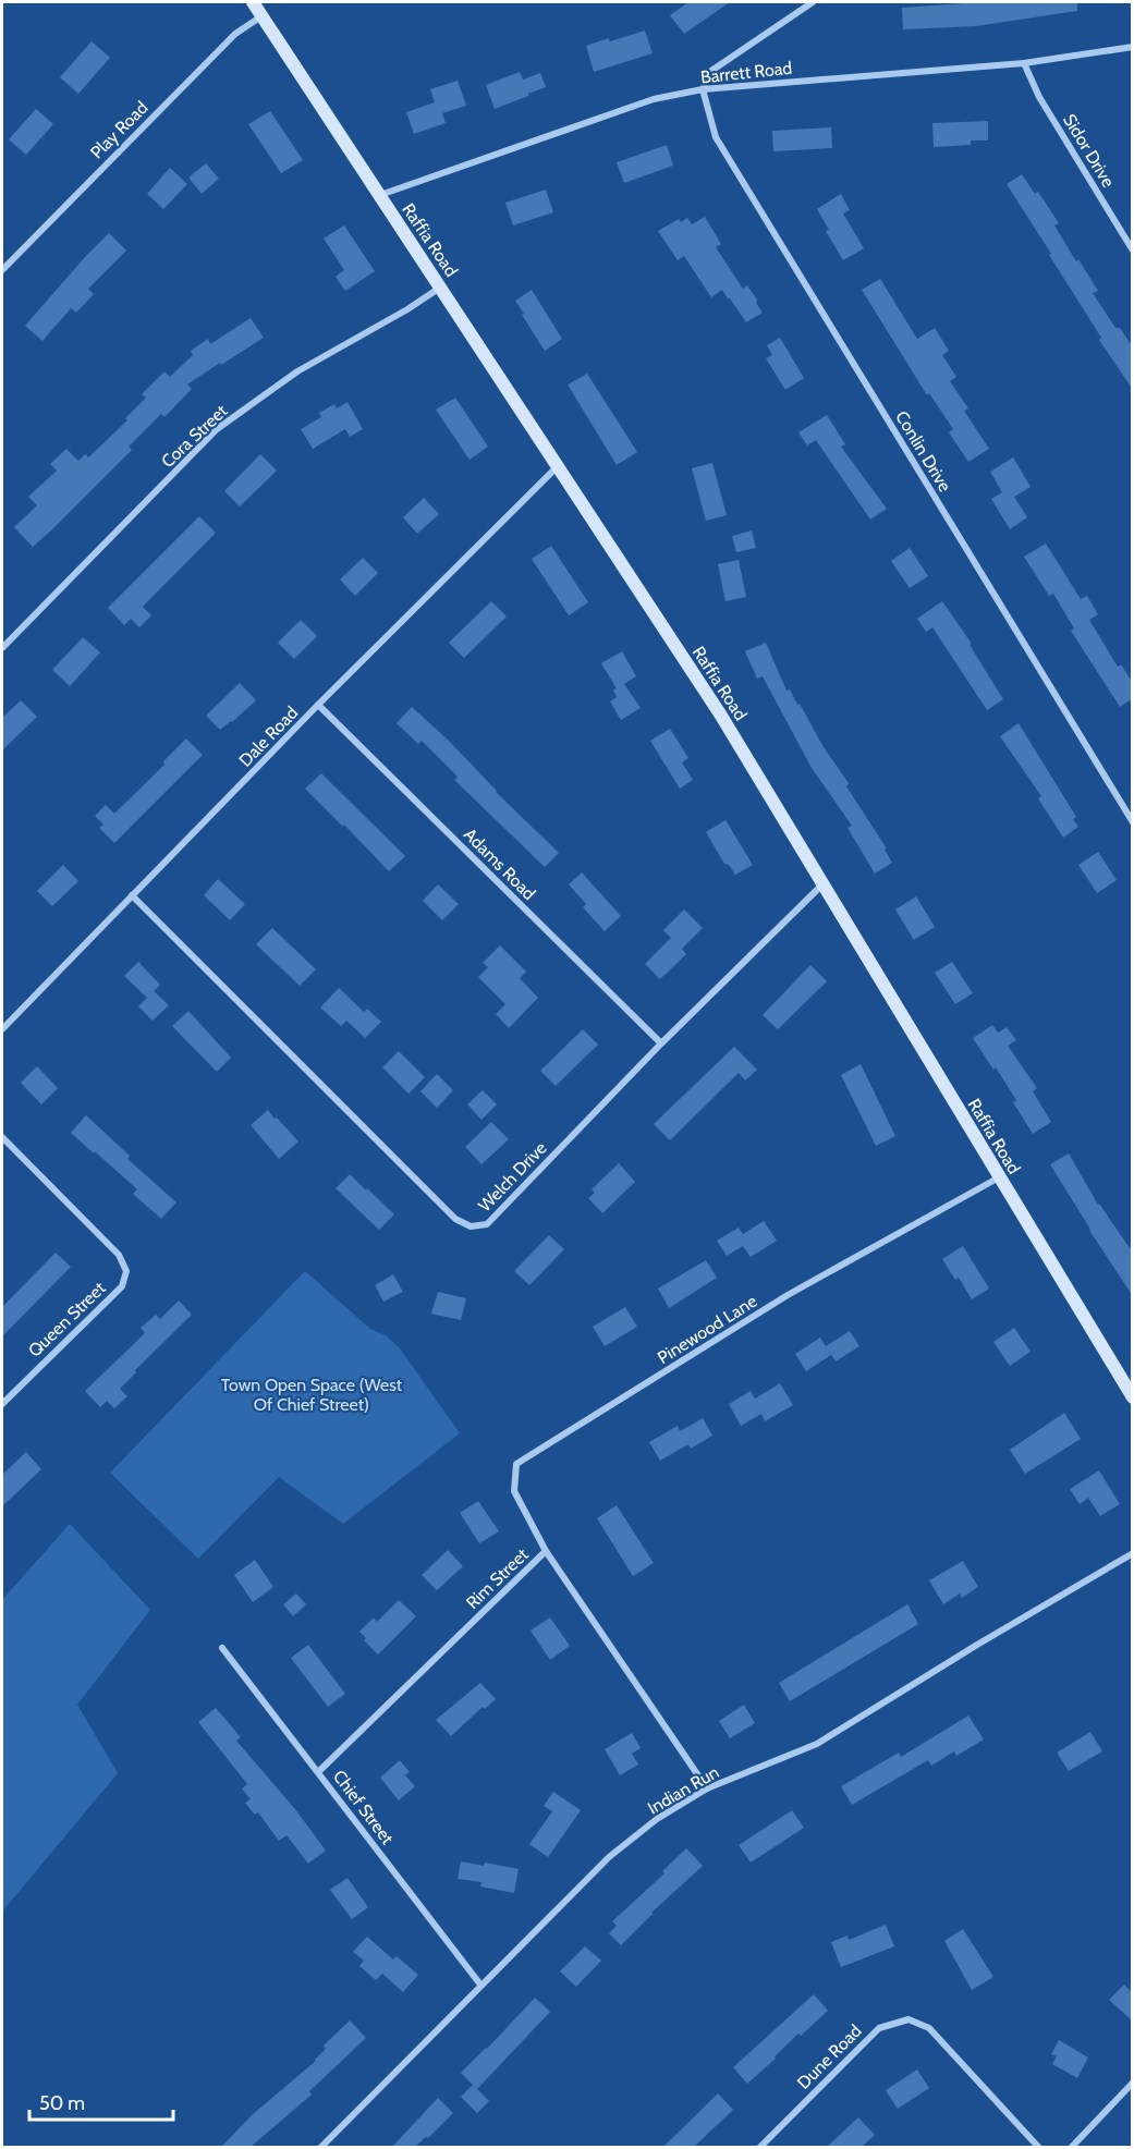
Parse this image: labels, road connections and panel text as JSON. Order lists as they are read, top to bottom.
{
  "streets": {
    "main road": ["Raffia Road"],
    "street": [
      "Barrett Road",
      "Play Road",
      "Sidor Drive",
      "Cora Street",
      "Conlin Drive",
      "Dale Road",
      "Adams Road",
      "Welch Drive",
      "Queen Street",
      "Pinewood Lane",
      "Rim Street",
      "Indian Run",
      "Chief Street",
      "Dune Road"
    ]
  },
  "crossings": [
    ["Barrett Road", "Sidor Drive"],
    ["Barrett Road", "Raffia Road"],
    ["Barrett Road", "Conlin Drive"],
    ["Play Road", "Raffia Road"],
    ["Raffia Road", "Cora Street"],
    ["Raffia Road", "Dale Road"],
    ["Raffia Road", "Welch Drive"],
    ["Raffia Road", "Pinewood Lane"],
    ["Dale Road", "Adams Road"],
    ["Dale Road", "Welch Drive"],
    ["Adams Road", "Welch Drive"],
    ["Pinewood Lane", "Rim Street"],
    ["Rim Street", "Indian Run"],
    ["Rim Street", "Chief Street"],
    ["Indian Run", "Chief Street"]
  ],
  "parks": ["Town Open Space (West Of Chief Street)"],
  "scale_bar": "50 m"
}
